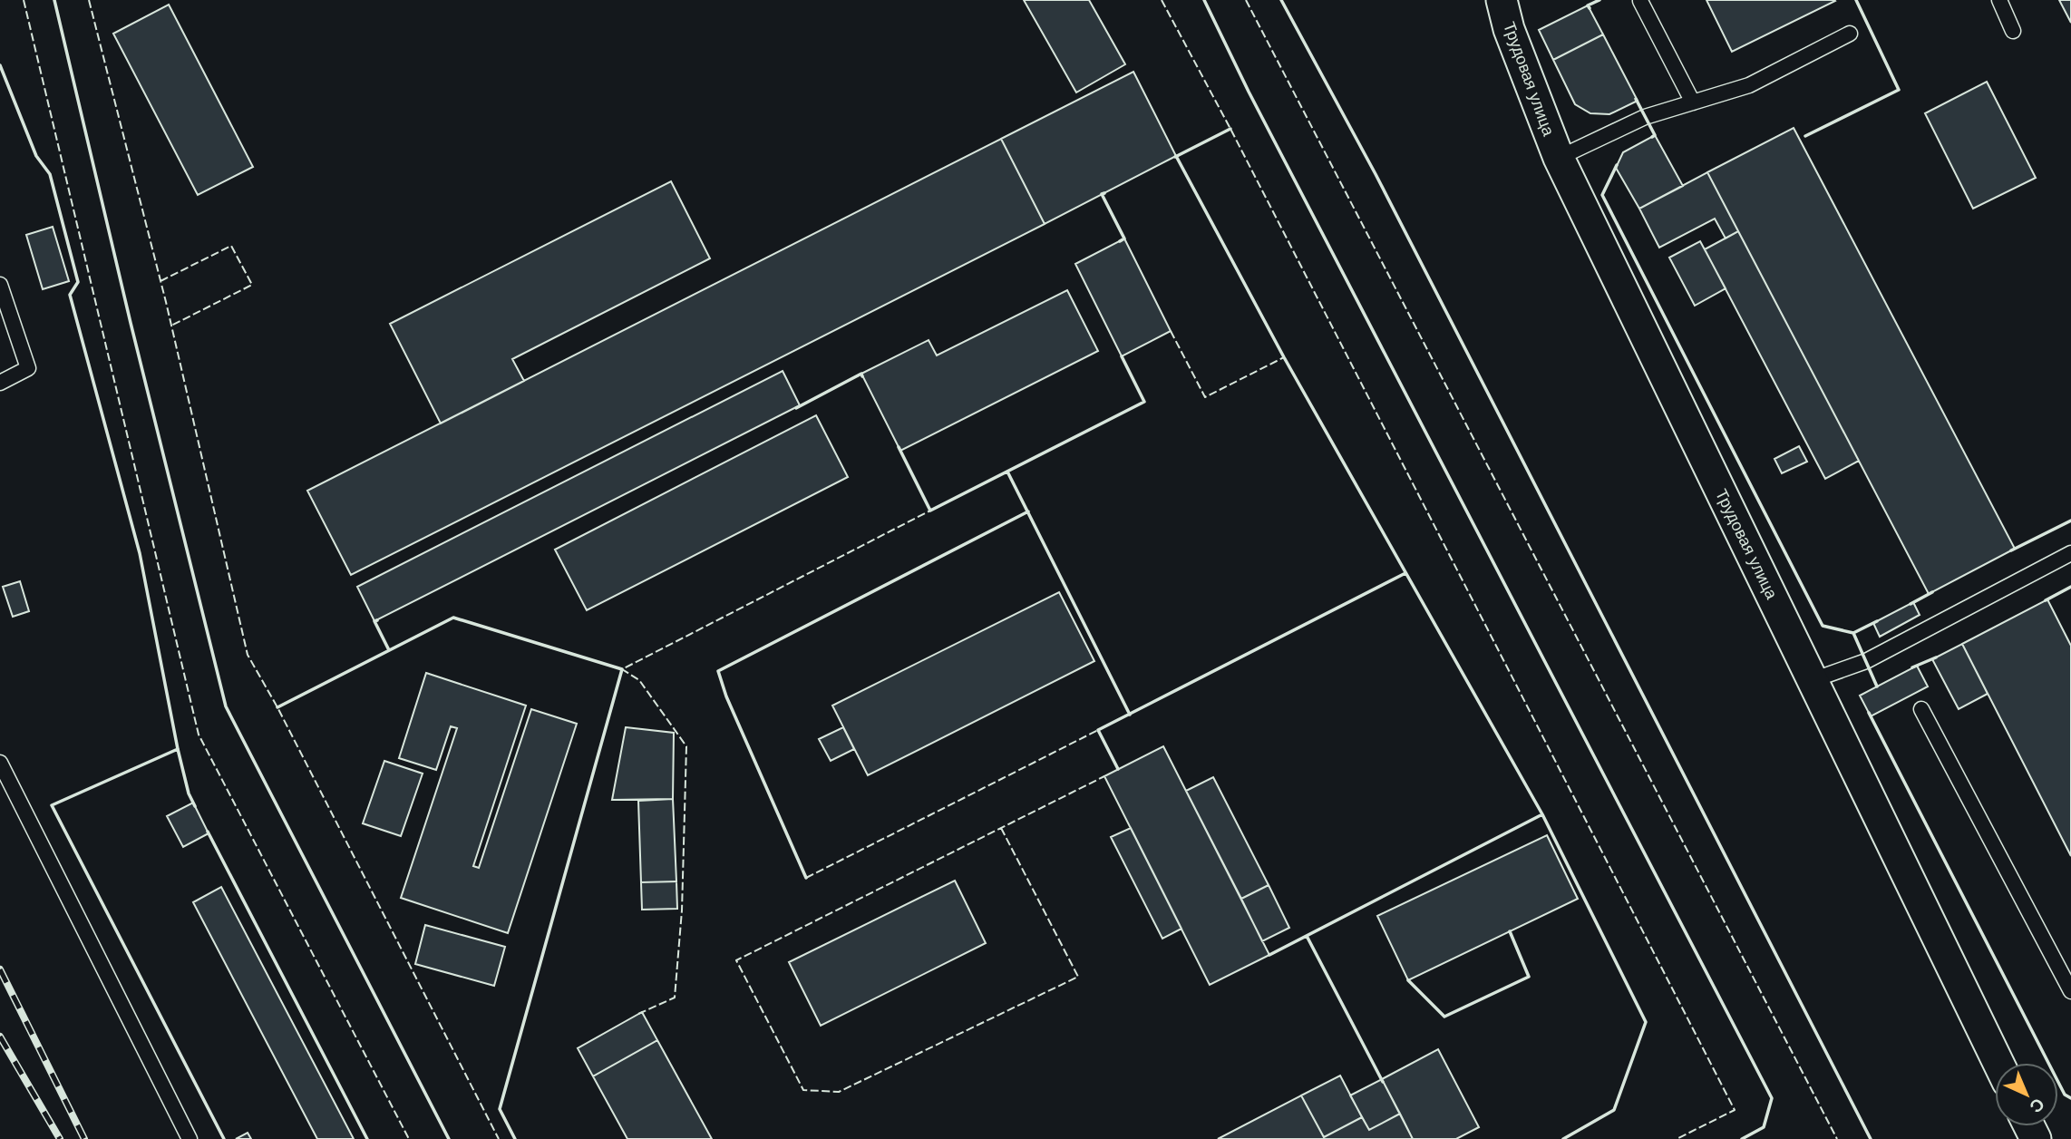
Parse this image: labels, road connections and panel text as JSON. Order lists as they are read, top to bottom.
{
  "streets": {
    "street": ["Трудовая улица"]
  },
  "north": "bottom right"
}
